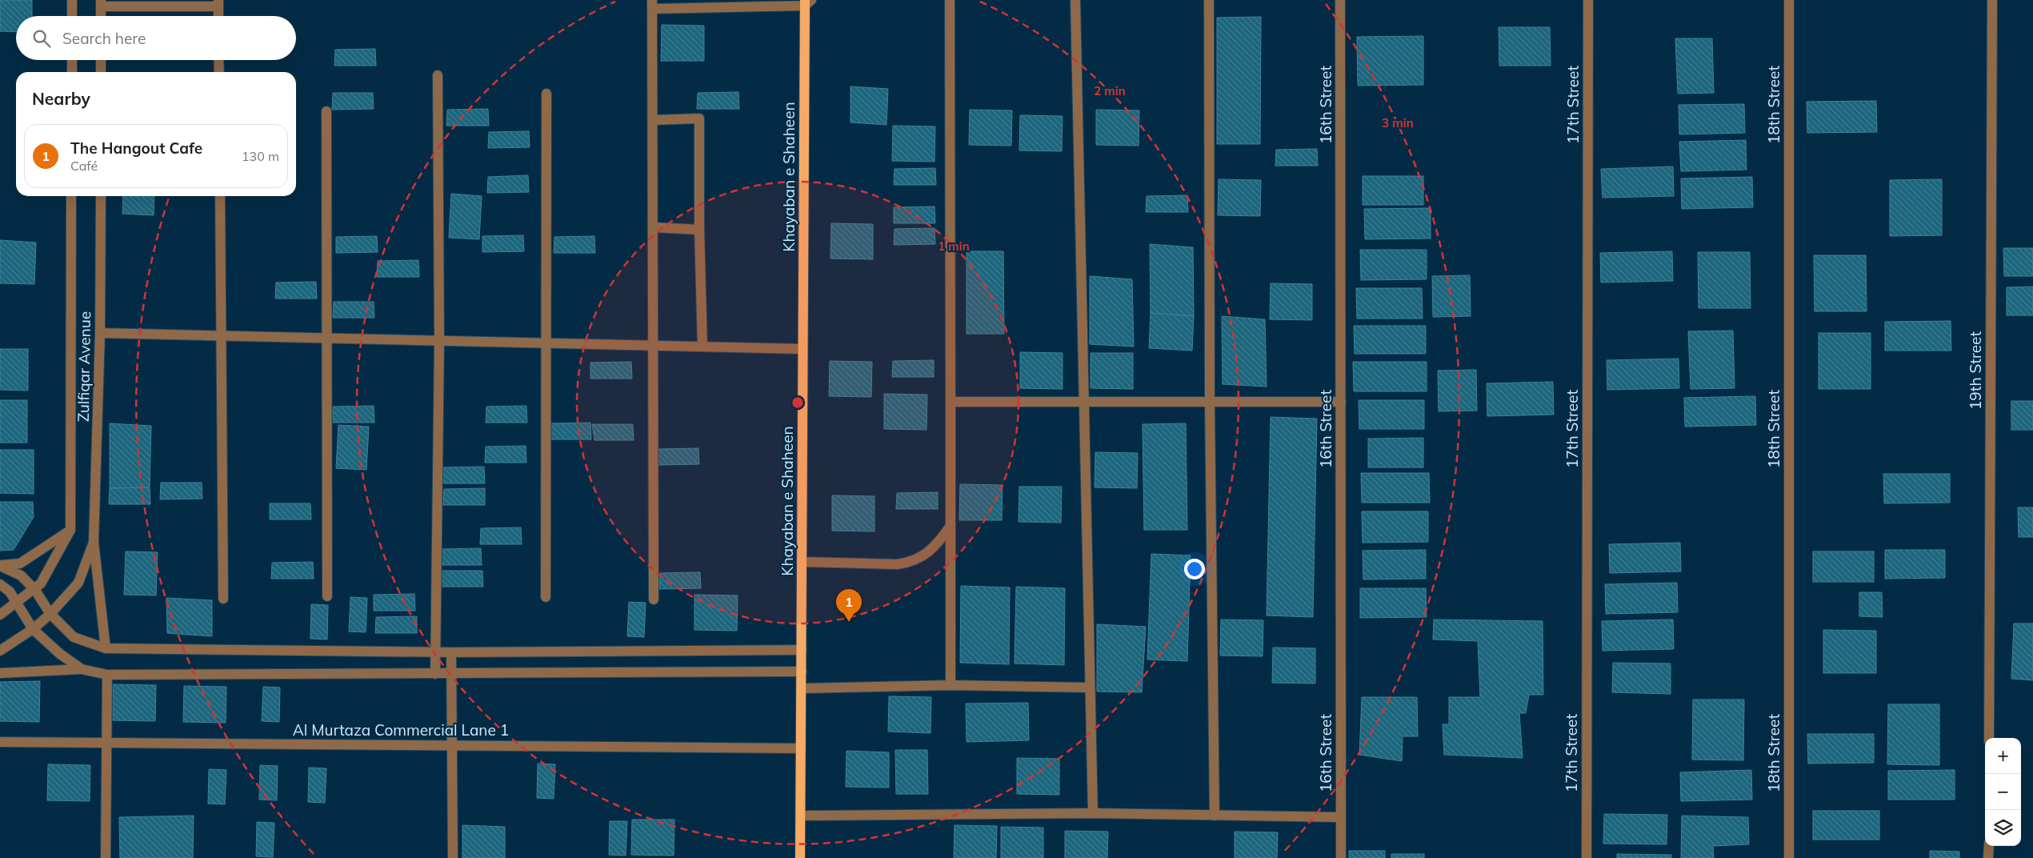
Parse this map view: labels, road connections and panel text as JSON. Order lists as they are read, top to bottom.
{
  "streets": {
    "main road": ["Khayaban e Shaheen"],
    "street": [
      "16th Street",
      "17th Street",
      "18th Street",
      "Zulfiqar Avenue",
      "19th Street",
      "Al Murtaza Commercial Lane 1"
    ]
  },
  "crossings": [
    ["Khayaban e Shaheen", "Al Murtaza Commercial Lane 1"]
  ],
  "page": {
    "search": "Search here",
    "heading": "Nearby",
    "list": [
      {
        "mark": "1",
        "name": "The Hangout Cafe",
        "note": "Café",
        "value": "130 m"
      }
    ],
    "pins": "1",
    "map_buttons": ["+", "−"]
  },
  "rings": ["2 min", "3 min", "1 min"]
}
